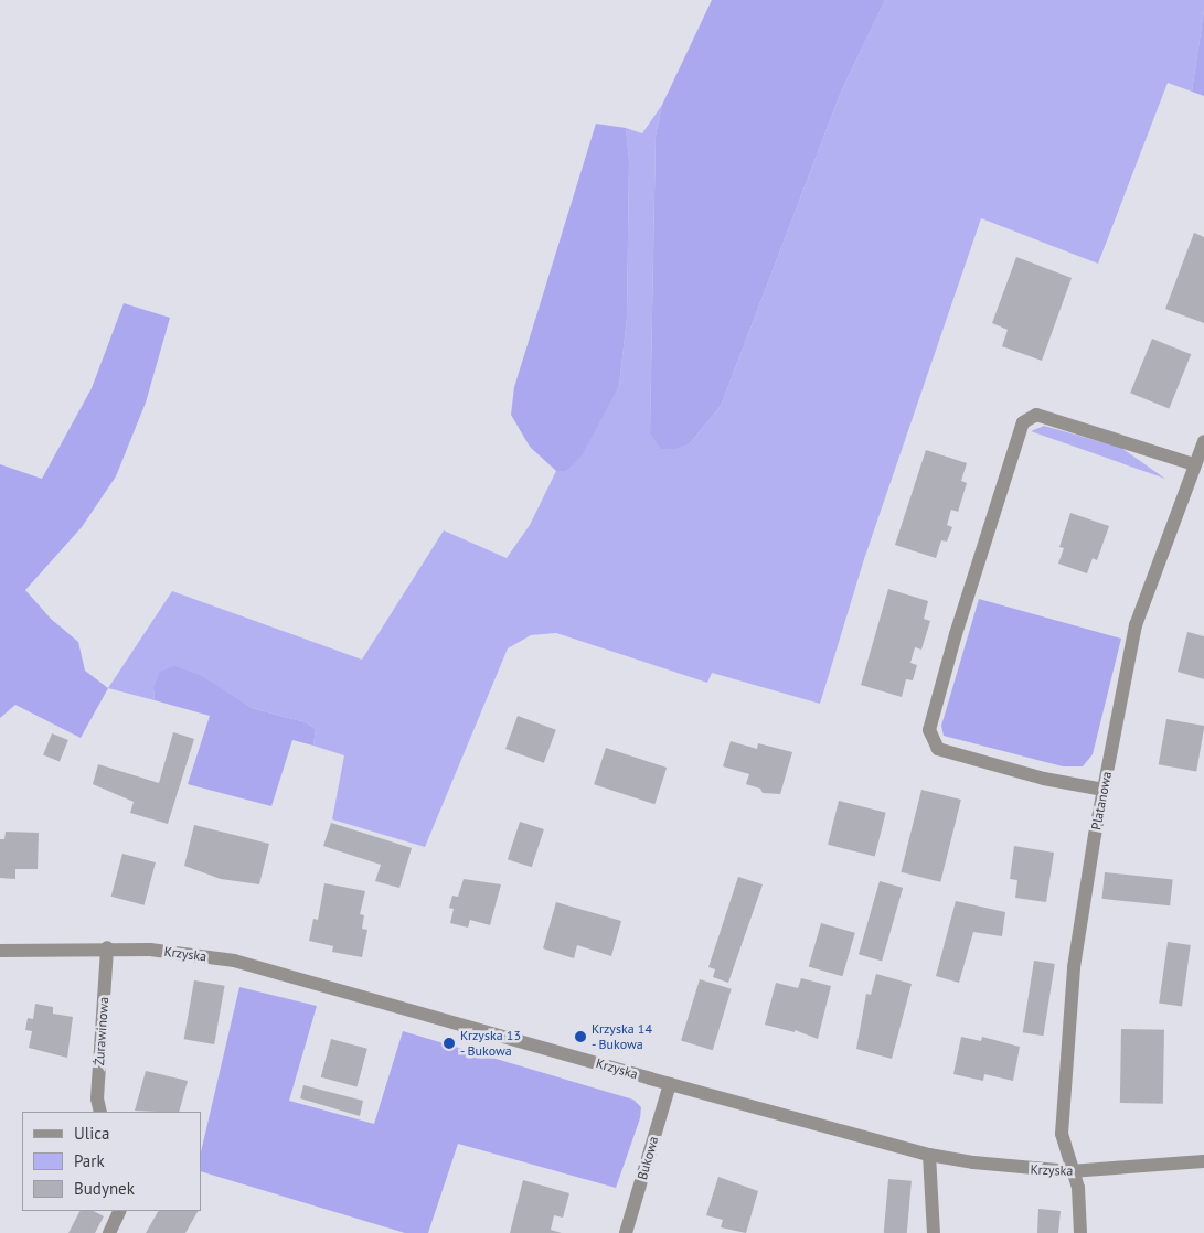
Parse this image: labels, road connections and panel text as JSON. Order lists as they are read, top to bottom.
{
  "streets": {
    "street": [
      "Platanowa",
      "Krzyska",
      "Żurawinowa",
      "Bukowa"
    ]
  },
  "crossings": [
    ["Platanowa", "Krzyska"],
    ["Krzyska", "Żurawinowa"],
    ["Krzyska", "Bukowa"]
  ],
  "places": ["Krzyska 14 - Bukowa", "Krzyska 13 - Bukowa"],
  "legend": ["Ulica", "Park", "Budynek"]
}
